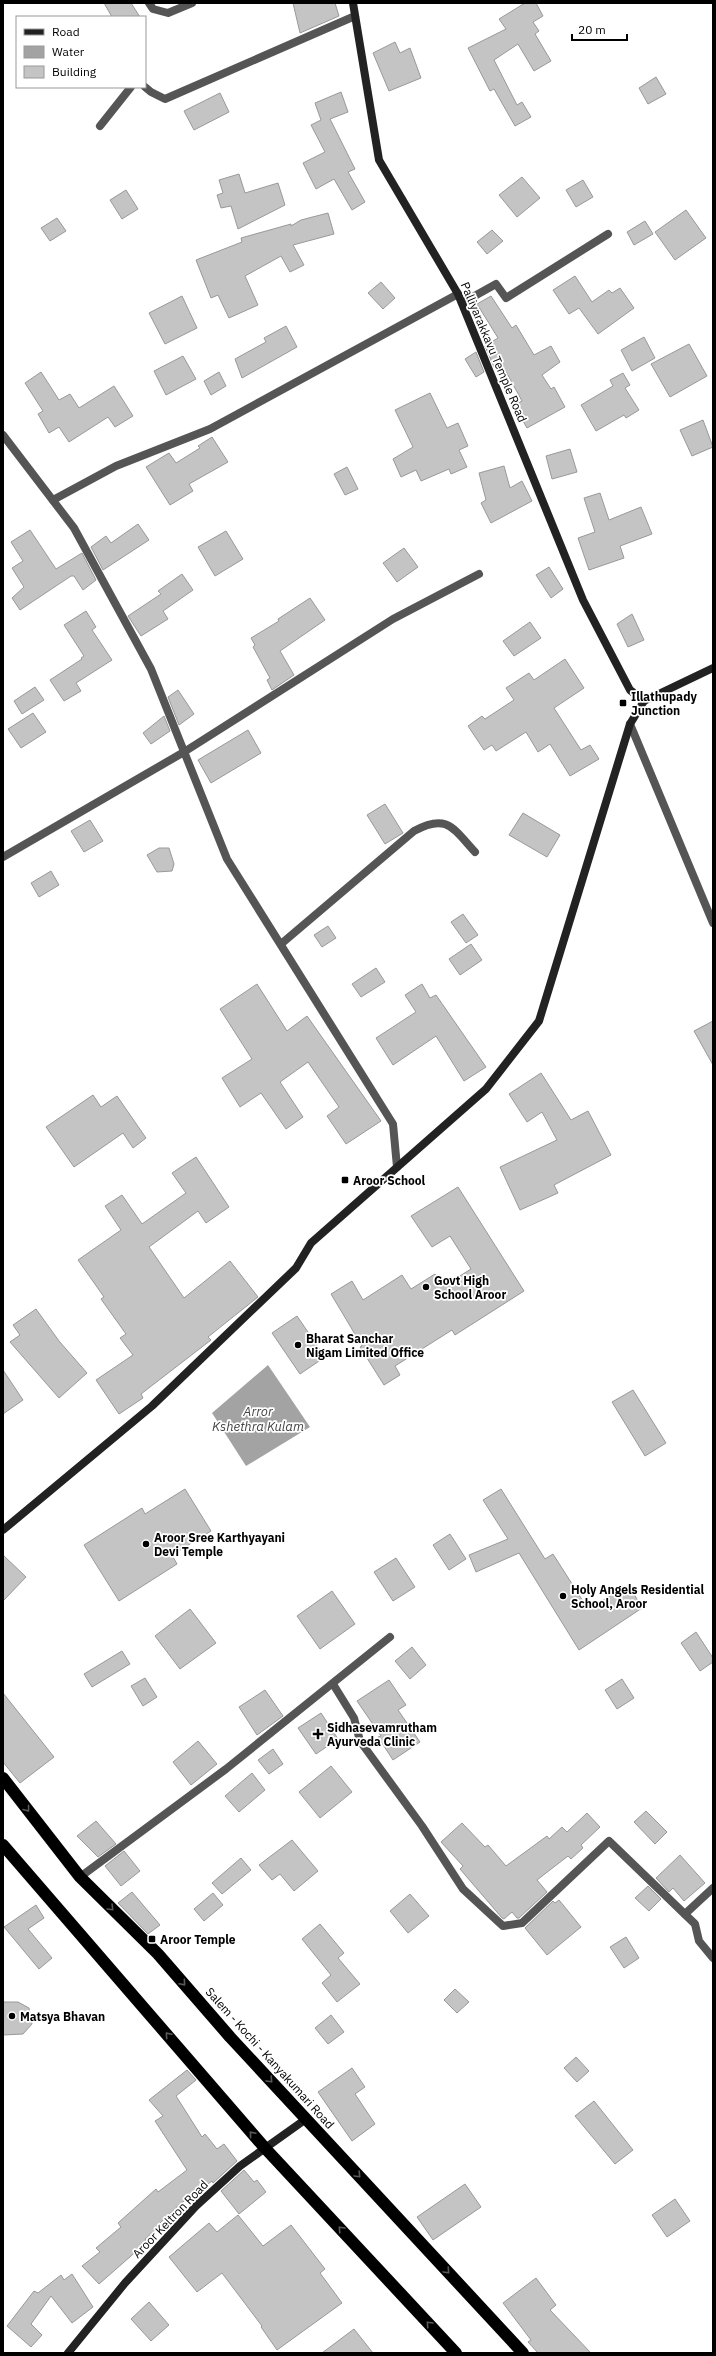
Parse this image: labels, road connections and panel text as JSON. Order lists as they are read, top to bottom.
{
  "streets": {
    "highway": ["Salem - Kochi - Kanyakumari Road"],
    "main road": ["Palliyarakkavu Temple Road", "Aroor Keltron Road"]
  },
  "crossings": [
    ["Salem - Kochi - Kanyakumari Road", "Aroor Keltron Road"]
  ],
  "water": ["Arror Kshethra Kulam"],
  "places": {
    "transit": ["Illathupady Junction", "Aroor School", "Aroor Temple"],
    "other": [
      "Govt High School Aroor",
      "Bharat Sanchar Nigam Limited Office",
      "Aroor Sree Karthyayani Devi Temple",
      "Holy Angels Residential School, Aroor",
      "Matsya Bhavan"
    ],
    "health": ["Sidhasevamrutham Ayurveda Clinic"]
  },
  "legend": ["Road", "Water", "Building"],
  "scale_bar": "20 m"
}
